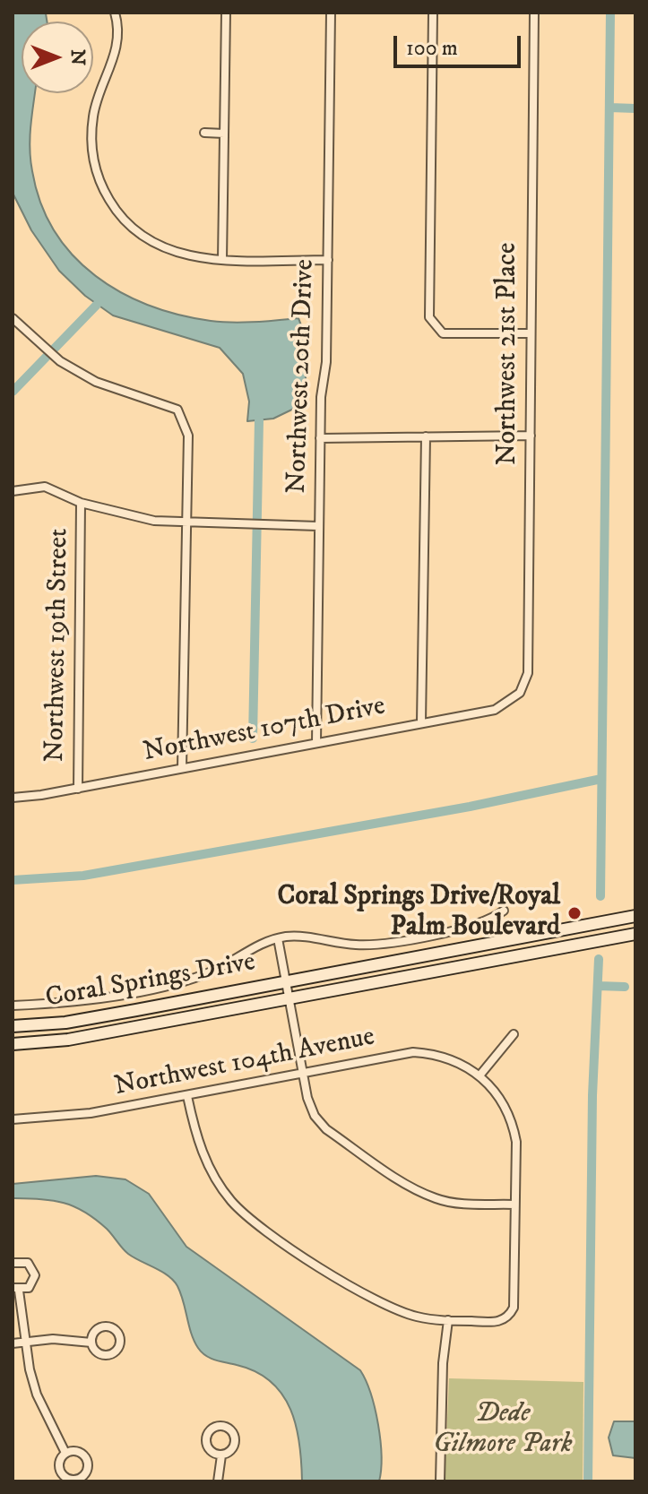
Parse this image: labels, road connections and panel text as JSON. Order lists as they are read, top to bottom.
{
  "streets": {
    "main road": ["Coral Springs Drive"],
    "street": [
      "Northwest 21st Place",
      "Northwest 20th Drive",
      "Northwest 19th Street",
      "Northwest 107th Drive",
      "Northwest 104th Avenue"
    ]
  },
  "crossings": [
    ["Northwest 21st Place", "Northwest 107th Drive"],
    ["Northwest 20th Drive", "Northwest 107th Drive"],
    ["Northwest 19th Street", "Northwest 107th Drive"]
  ],
  "parks": ["Dede Gilmore Park"],
  "places": ["Coral Springs Drive/Royal Palm Boulevard"],
  "scale_bar": "100 m",
  "north": "right"
}
